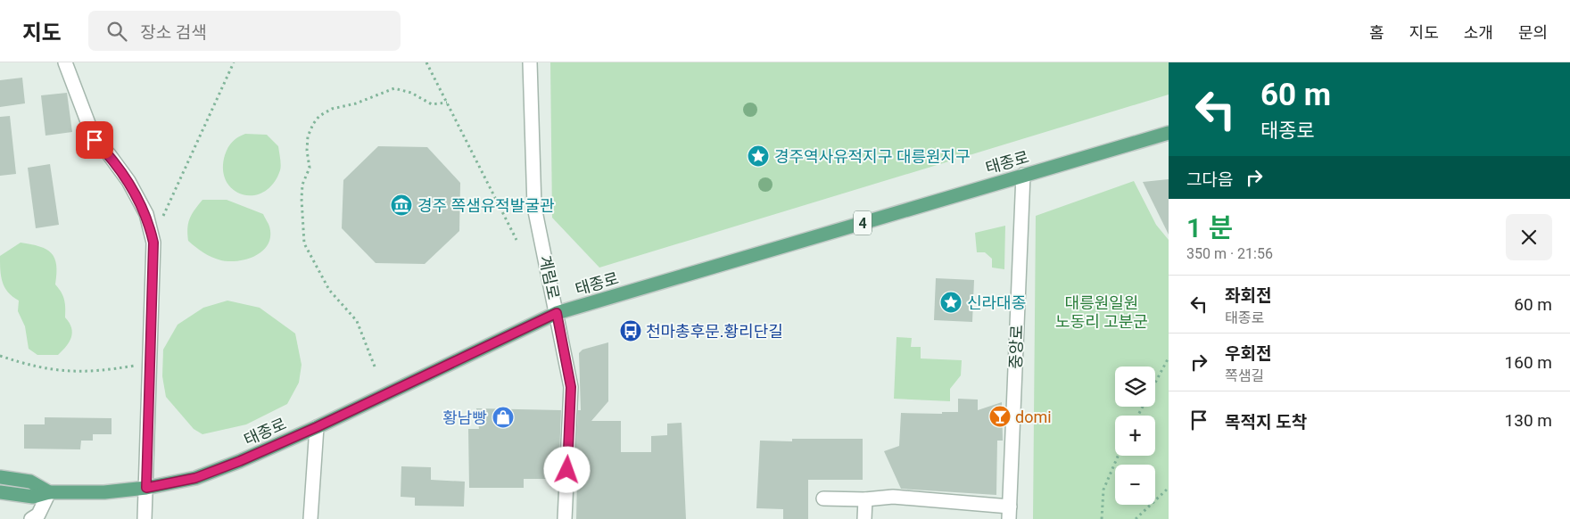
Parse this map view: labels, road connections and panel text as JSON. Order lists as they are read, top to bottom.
{
  "streets": {
    "main road": ["태종로", "4"],
    "street": ["계림로", "중앙로"]
  },
  "crossings": [
    ["태종로", "계림로"],
    ["태종로", "중앙로"]
  ],
  "parks": ["대릉원일원 노동리 고분군"],
  "places": {
    "place": ["경주역사유적지구 대릉원지구", "신라대종"],
    "museum": ["경주 쪽샘유적발굴관"],
    "bus stop": ["천마총후문.황리단길"],
    "bar": ["domi"],
    "shop": ["황남빵"]
  },
  "page": {
    "header": "지도",
    "search": "장소 검색",
    "nav": [
      "홈",
      "지도",
      "소개",
      "문의"
    ],
    "turn": ["60 m", "태종로"],
    "then": "그다음",
    "heading": ["1 분", "350 m · 21:56"],
    "list": [
      {
        "name": "좌회전",
        "note": "태종로",
        "value": "60 m"
      },
      {
        "name": "우회전",
        "note": "쪽샘길",
        "value": "160 m"
      },
      {
        "name": "목적지 도착",
        "value": "130 m"
      }
    ],
    "map_buttons": ["+", "−"]
  }
}
